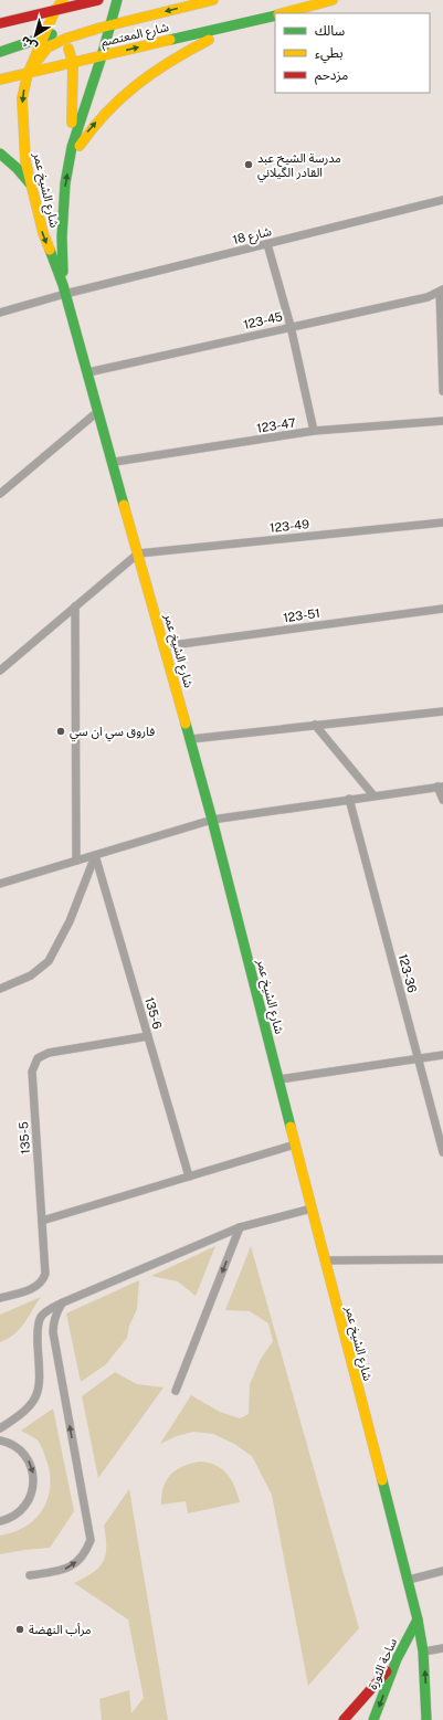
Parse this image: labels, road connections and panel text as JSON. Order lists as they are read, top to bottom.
{
  "streets": {
    "street": ["شارع المعتصم", "شارع الشيخ عمر", "ساحة الثورة"],
    "lane": [
      "شارع 18",
      "123-45",
      "123-47",
      "123-49",
      "123-51",
      "123-36",
      "135-6",
      "135-5"
    ]
  },
  "crossings": [
    ["شارع المعتصم", "شارع الشيخ عمر"],
    ["شارع الشيخ عمر", "شارع 18"],
    ["شارع الشيخ عمر", "123-45"],
    ["شارع الشيخ عمر", "123-47"],
    ["شارع الشيخ عمر", "123-49"],
    ["شارع الشيخ عمر", "123-51"],
    ["شارع الشيخ عمر", "ساحة الثورة"],
    ["135-6", "135-5"]
  ],
  "places": ["مدرسة الشيخ عبد القادر الگيلاني", "فاروق سي ان سي", "مرأب النهضة"],
  "legend": ["سالك", "بطيء", "مزدحم"],
  "north": "bottom left"
}
